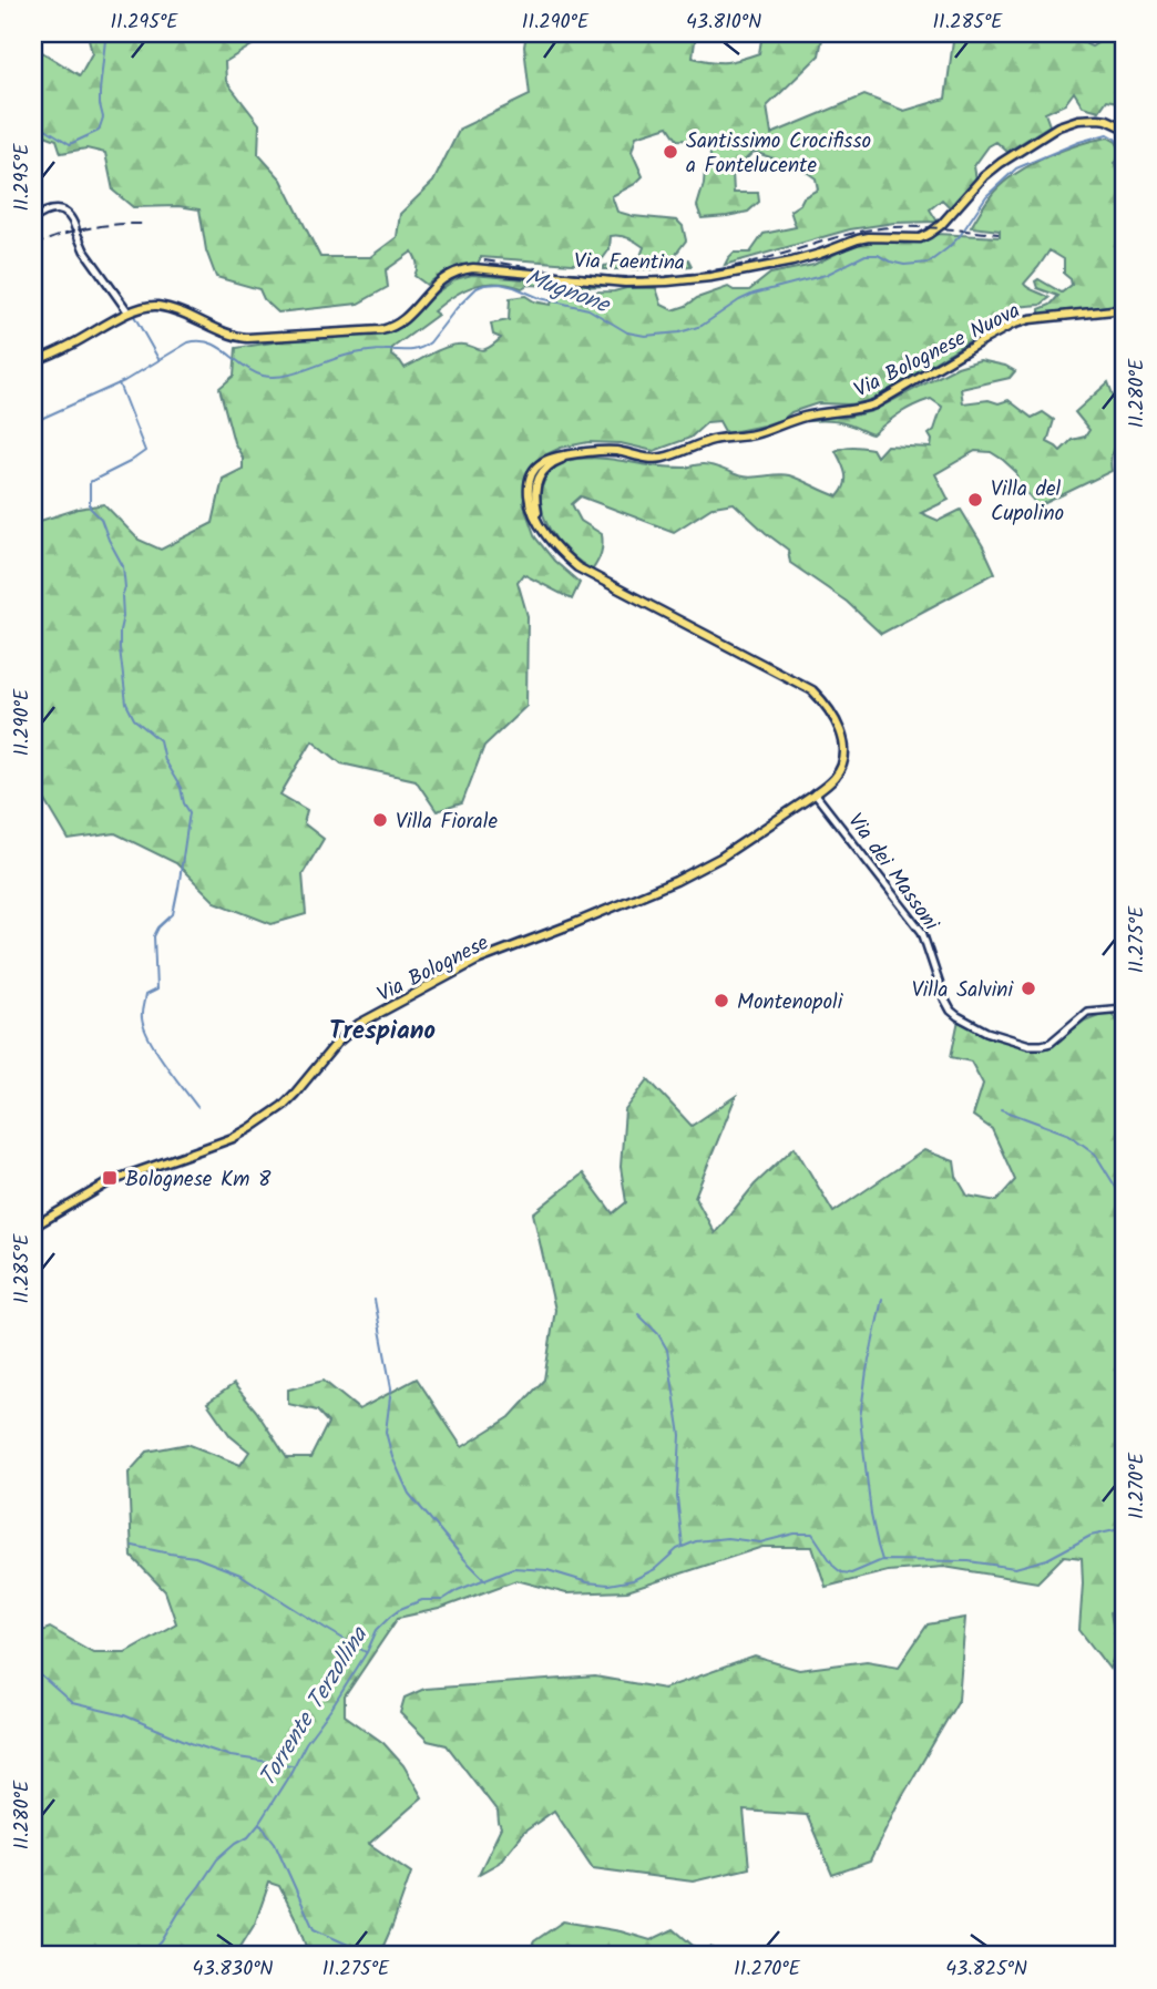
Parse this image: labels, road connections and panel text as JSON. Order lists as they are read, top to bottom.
{
  "streets": {
    "main road": ["Via Faentina", "Via Bolognese Nuova", "Via Bolognese"],
    "street": ["Via dei Massoni"]
  },
  "crossings": [
    ["Via Bolognese Nuova", "Via Bolognese"],
    ["Via dei Massoni", "Via Bolognese"]
  ],
  "districts": ["Trespiano"],
  "water": ["Mugnone", "Torrente Terzollina"],
  "places": {
    "other": [
      "Santissimo Crocifisso a Fontelucente",
      "Villa del Cupolino",
      "Villa Fiorale",
      "Villa Salvini",
      "Montenopoli"
    ],
    "transit": ["Bolognese Km 8"]
  },
  "coordinates": [
    "11.295°E",
    "11.290°E",
    "43.810°N",
    "11.285°E",
    "11.280°E",
    "11.275°E",
    "11.270°E",
    "43.830°N",
    "43.825°N"
  ]
}
